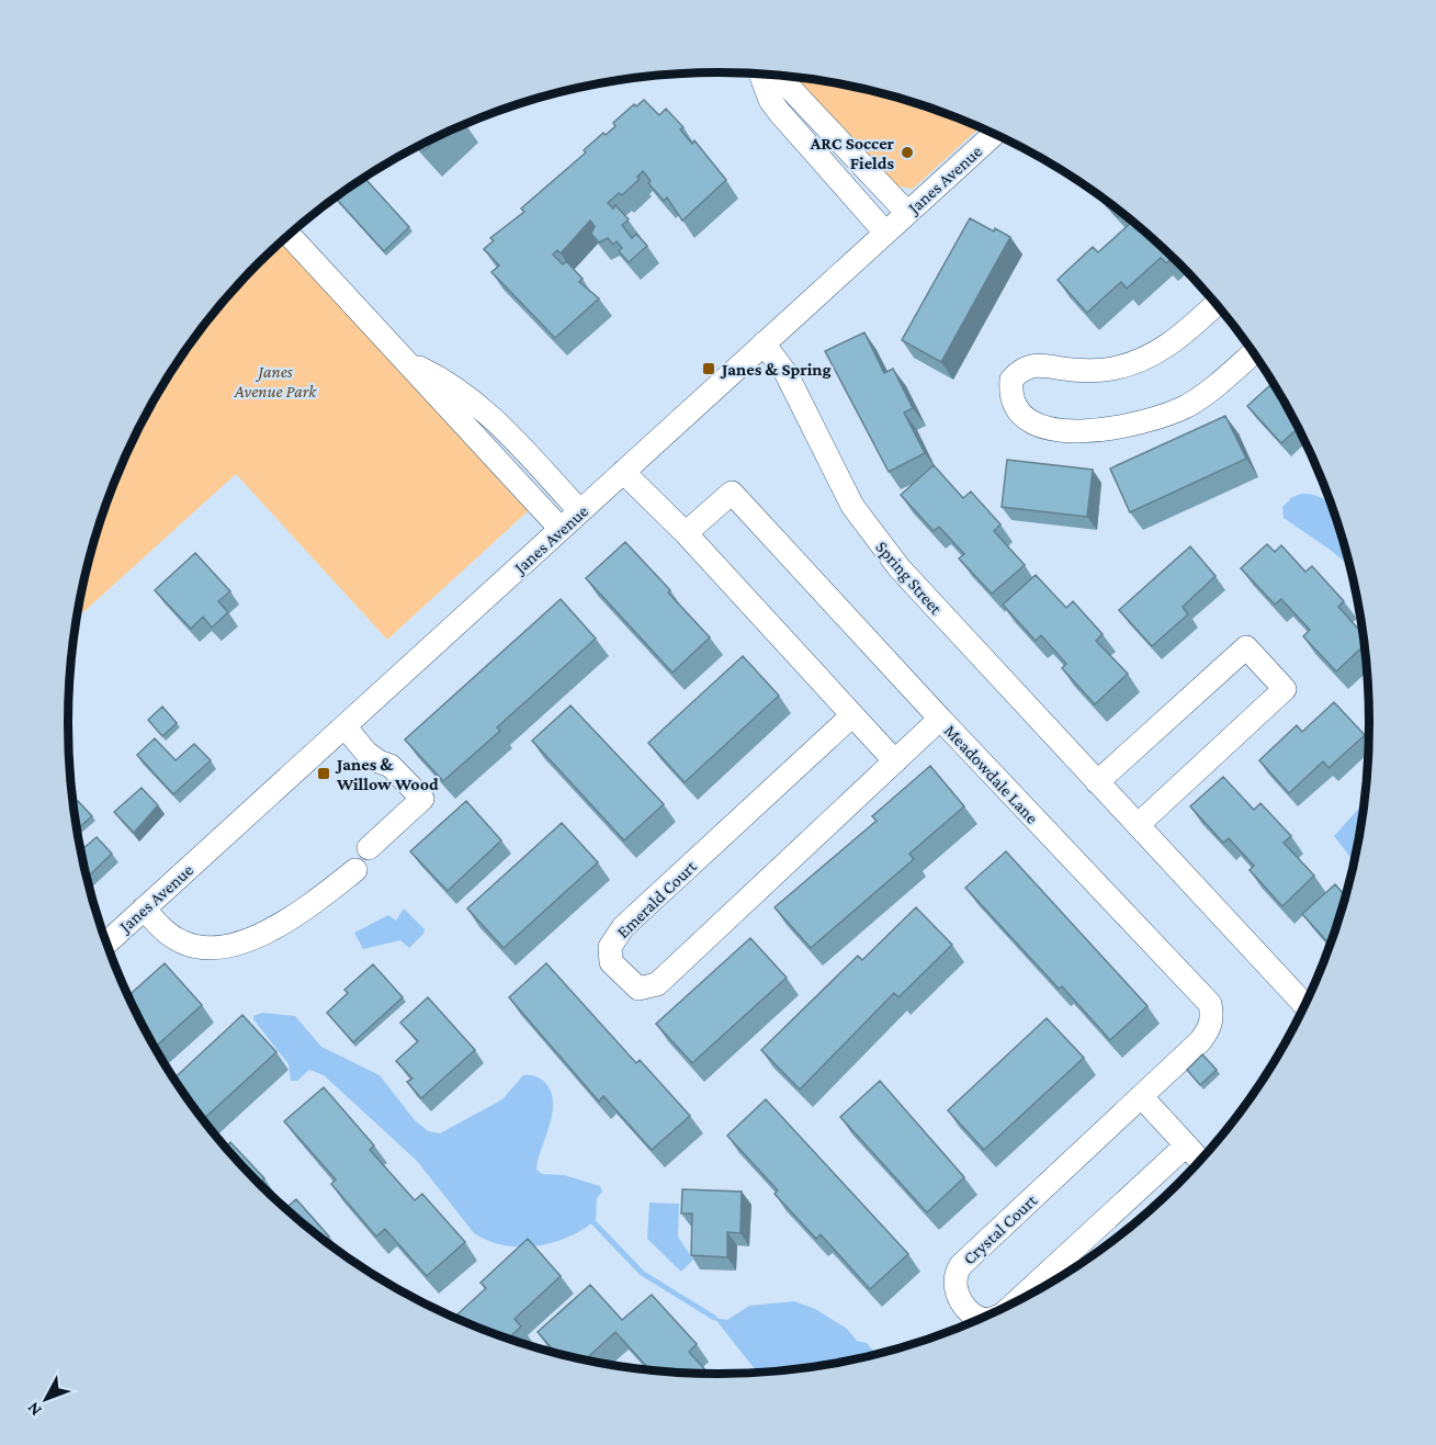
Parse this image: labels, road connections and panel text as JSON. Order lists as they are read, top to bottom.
{
  "streets": {
    "street": [
      "Janes Avenue",
      "Spring Street",
      "Meadowdale Lane",
      "Emerald Court",
      "Crystal Court"
    ]
  },
  "crossings": [
    ["Janes Avenue", "Spring Street"],
    ["Meadowdale Lane", "Emerald Court"],
    ["Meadowdale Lane", "Crystal Court"]
  ],
  "parks": ["Janes Avenue Park"],
  "places": {
    "other": ["ARC Soccer Fields"],
    "transit": ["Janes & Spring", "Janes & Willow Wood"]
  },
  "north": "bottom left"
}
